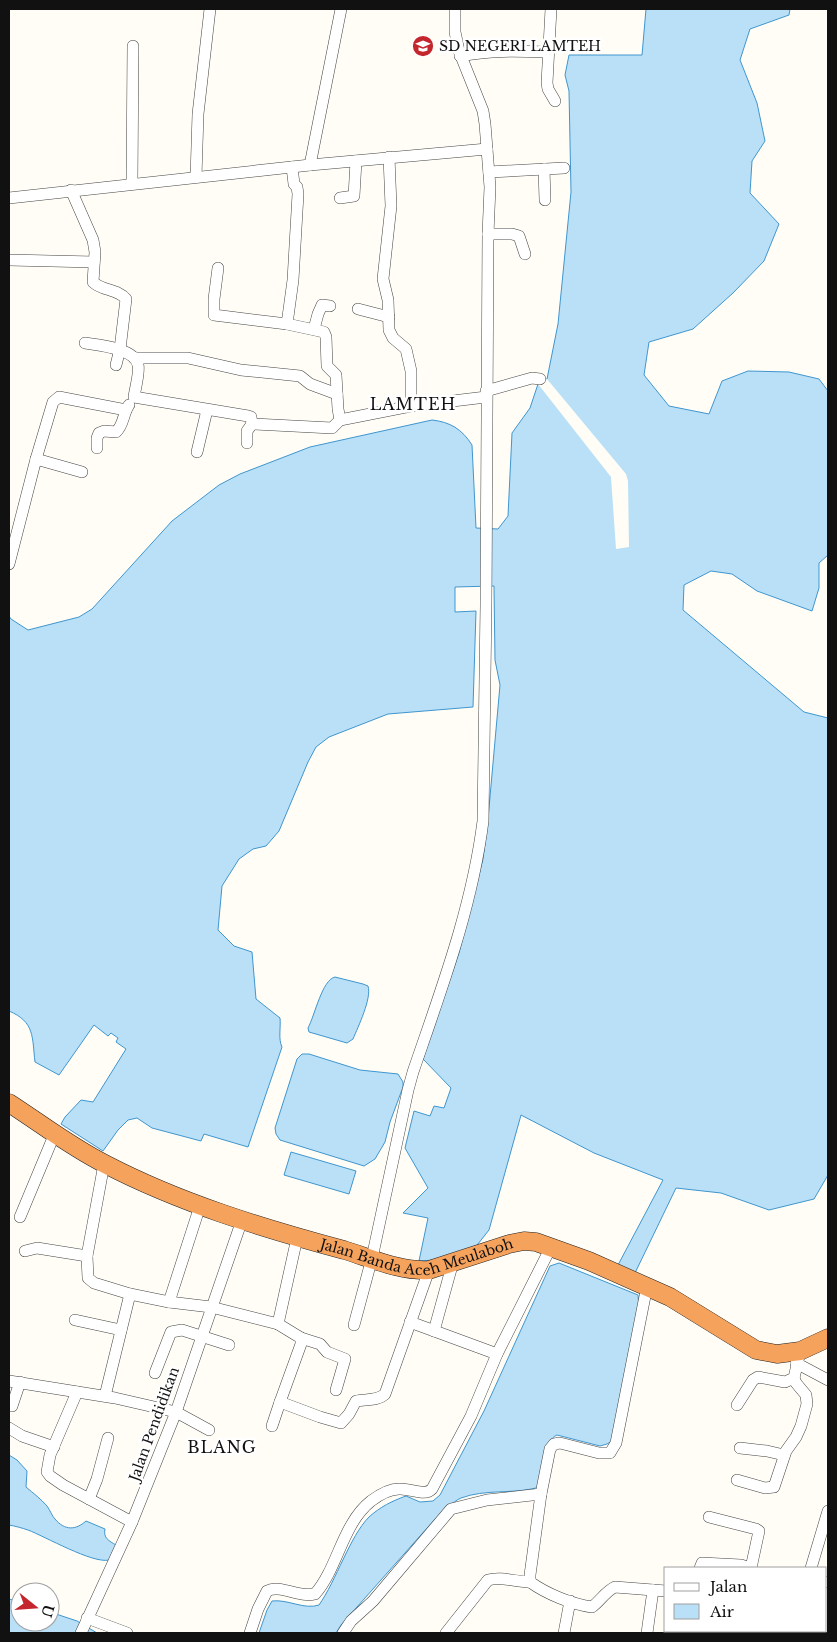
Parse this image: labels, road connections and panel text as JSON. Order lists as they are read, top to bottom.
{
  "streets": {
    "highway": ["Jalan Banda Aceh Meulaboh"],
    "street": ["Jalan Pendidikan"]
  },
  "crossings": [
    ["Jalan Banda Aceh Meulaboh", "Jalan Pendidikan"]
  ],
  "districts": ["LAMTEH", "BLANG"],
  "places": {
    "school or university": ["SD NEGERI LAMTEH"]
  },
  "legend": ["Jalan", "Air"],
  "north": "right"
}
